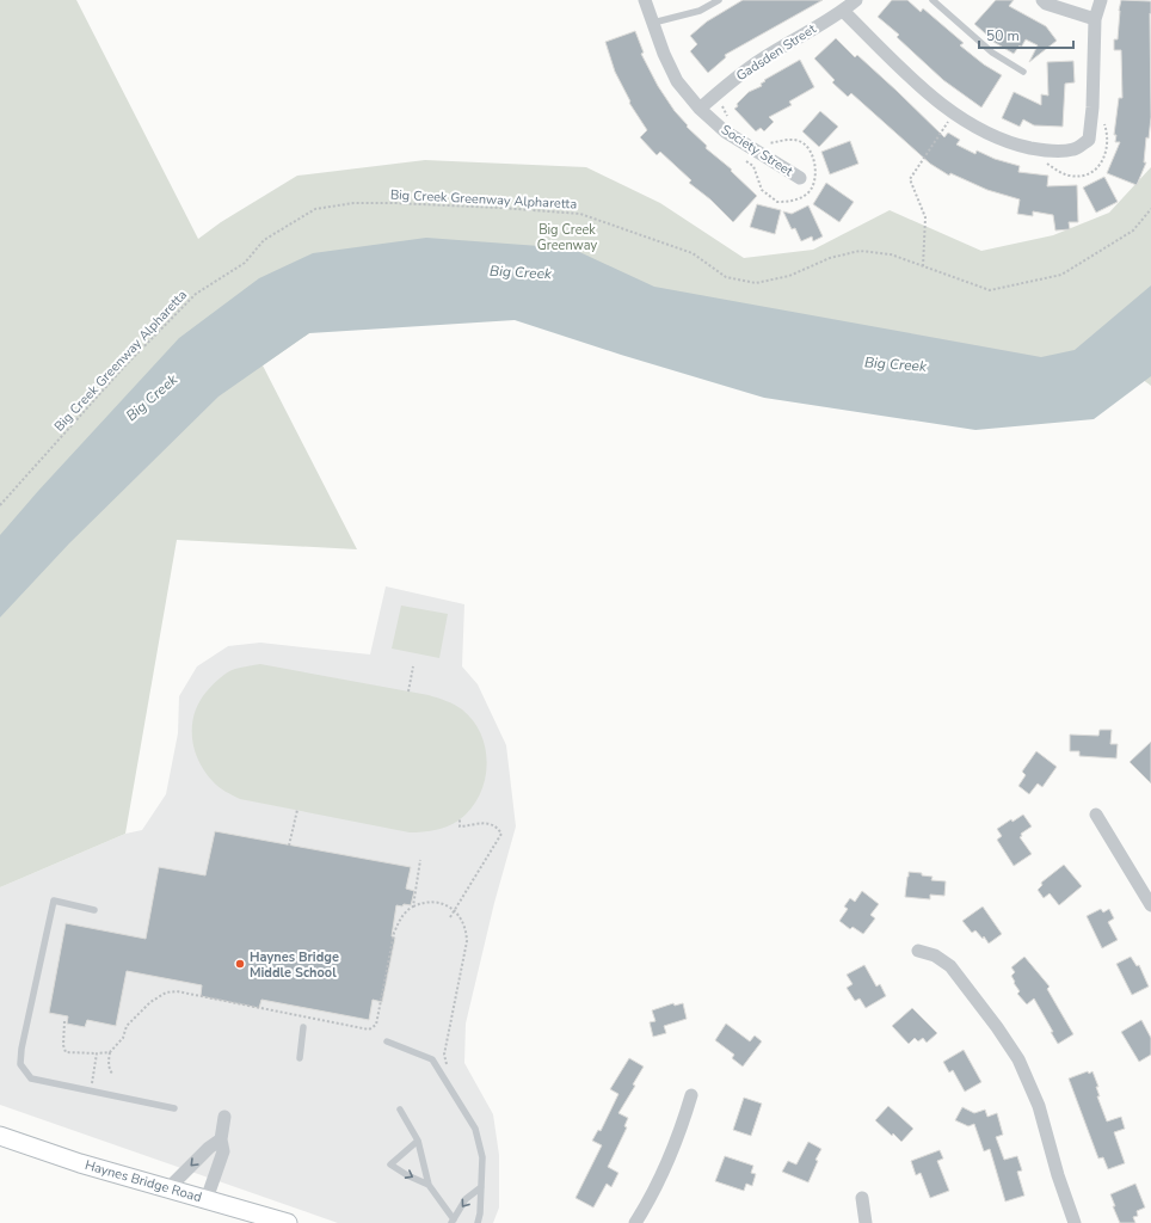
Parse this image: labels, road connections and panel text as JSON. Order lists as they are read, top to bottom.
{
  "streets": {
    "main road": ["Haynes Bridge Road"],
    "street": ["Gadsden Street", "Society Street"],
    "path": ["Big Creek Greenway Alpharetta"]
  },
  "crossings": [
    ["Gadsden Street", "Society Street"]
  ],
  "water": ["Big Creek"],
  "parks": ["Big Creek Greenway"],
  "places": ["Haynes Bridge Middle School"],
  "scale_bar": "50 m"
}
